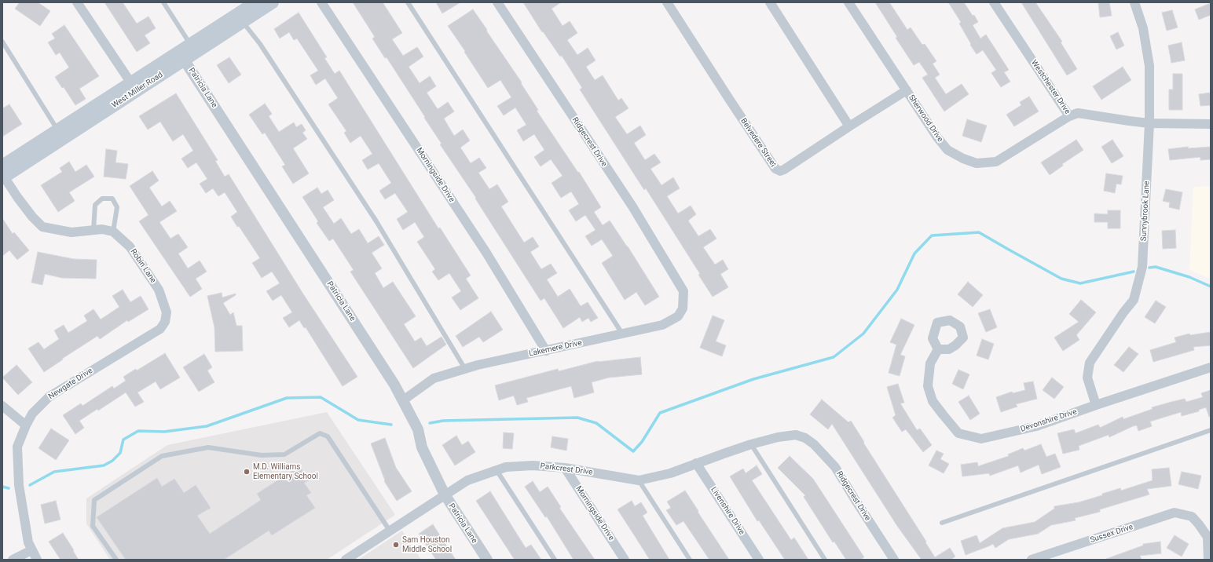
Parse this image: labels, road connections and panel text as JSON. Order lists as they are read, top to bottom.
{
  "streets": {
    "main road": ["West Miller Road"],
    "street": [
      "Westchester Drive",
      "Patricia Lane",
      "Sherwood Drive",
      "Ridgecrest Drive",
      "Belvedere Street",
      "Morningside Drive",
      "Sunnybrook Lane",
      "Robin Lane",
      "Lakemere Drive",
      "Newgate Drive",
      "Devonshire Drive",
      "Parkcrest Drive",
      "Livenshire Drive",
      "Sussex Drive"
    ]
  },
  "crossings": [
    ["Westchester Drive", "Sherwood Drive"],
    ["Westchester Drive", "Sunnybrook Lane"],
    ["Patricia Lane", "West Miller Road"],
    ["Patricia Lane", "Lakemere Drive"],
    ["Patricia Lane", "Parkcrest Drive"],
    ["Sherwood Drive", "Belvedere Street"],
    ["Ridgecrest Drive", "Lakemere Drive"],
    ["Ridgecrest Drive", "Parkcrest Drive"],
    ["Morningside Drive", "Lakemere Drive"],
    ["Morningside Drive", "Parkcrest Drive"],
    ["Sunnybrook Lane", "Devonshire Drive"],
    ["Robin Lane", "Newgate Drive"],
    ["Parkcrest Drive", "Livenshire Drive"]
  ],
  "places": ["M.D. Williams Elementary School", "Sam Houston Middle School"]
}
